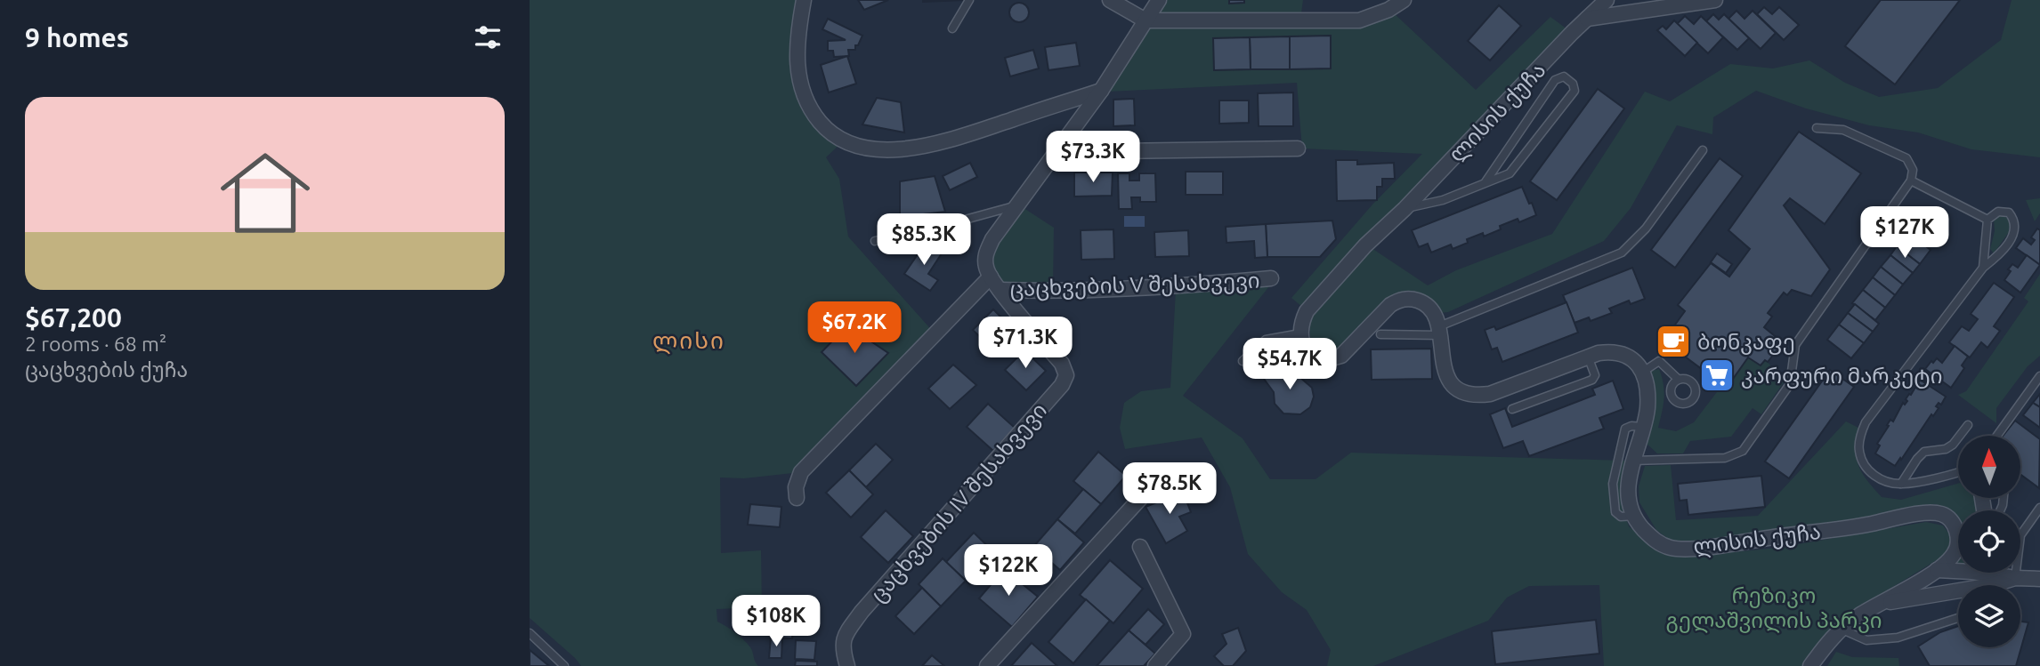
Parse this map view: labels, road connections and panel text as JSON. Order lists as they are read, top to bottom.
{
  "streets": {
    "street": ["ლისის ქუჩა", "ცაცხვების V შესახვევი", "ცაცხვების IV შესახვევი"]
  },
  "crossings": [
    ["ცაცხვების V შესახვევი", "ცაცხვების IV შესახვევი"]
  ],
  "districts": ["ლისი"],
  "parks": ["რეზიკო გელაშვილის პარკი"],
  "places": {
    "cafe": ["ბონკაფე"],
    "supermarket": ["კარფური მარკეტი"]
  },
  "north": "top",
  "page": {
    "heading": "9 homes",
    "list": [
      {
        "name": "$67,200",
        "note": "2 rooms · 68 m² · ცაცხვების ქუჩა"
      }
    ],
    "price": [
      "$73.3K",
      "$127K",
      "$85.3K",
      "$67.2K",
      "$71.3K",
      "$54.7K",
      "$78.5K",
      "$122K",
      "$108K"
    ]
  }
}
